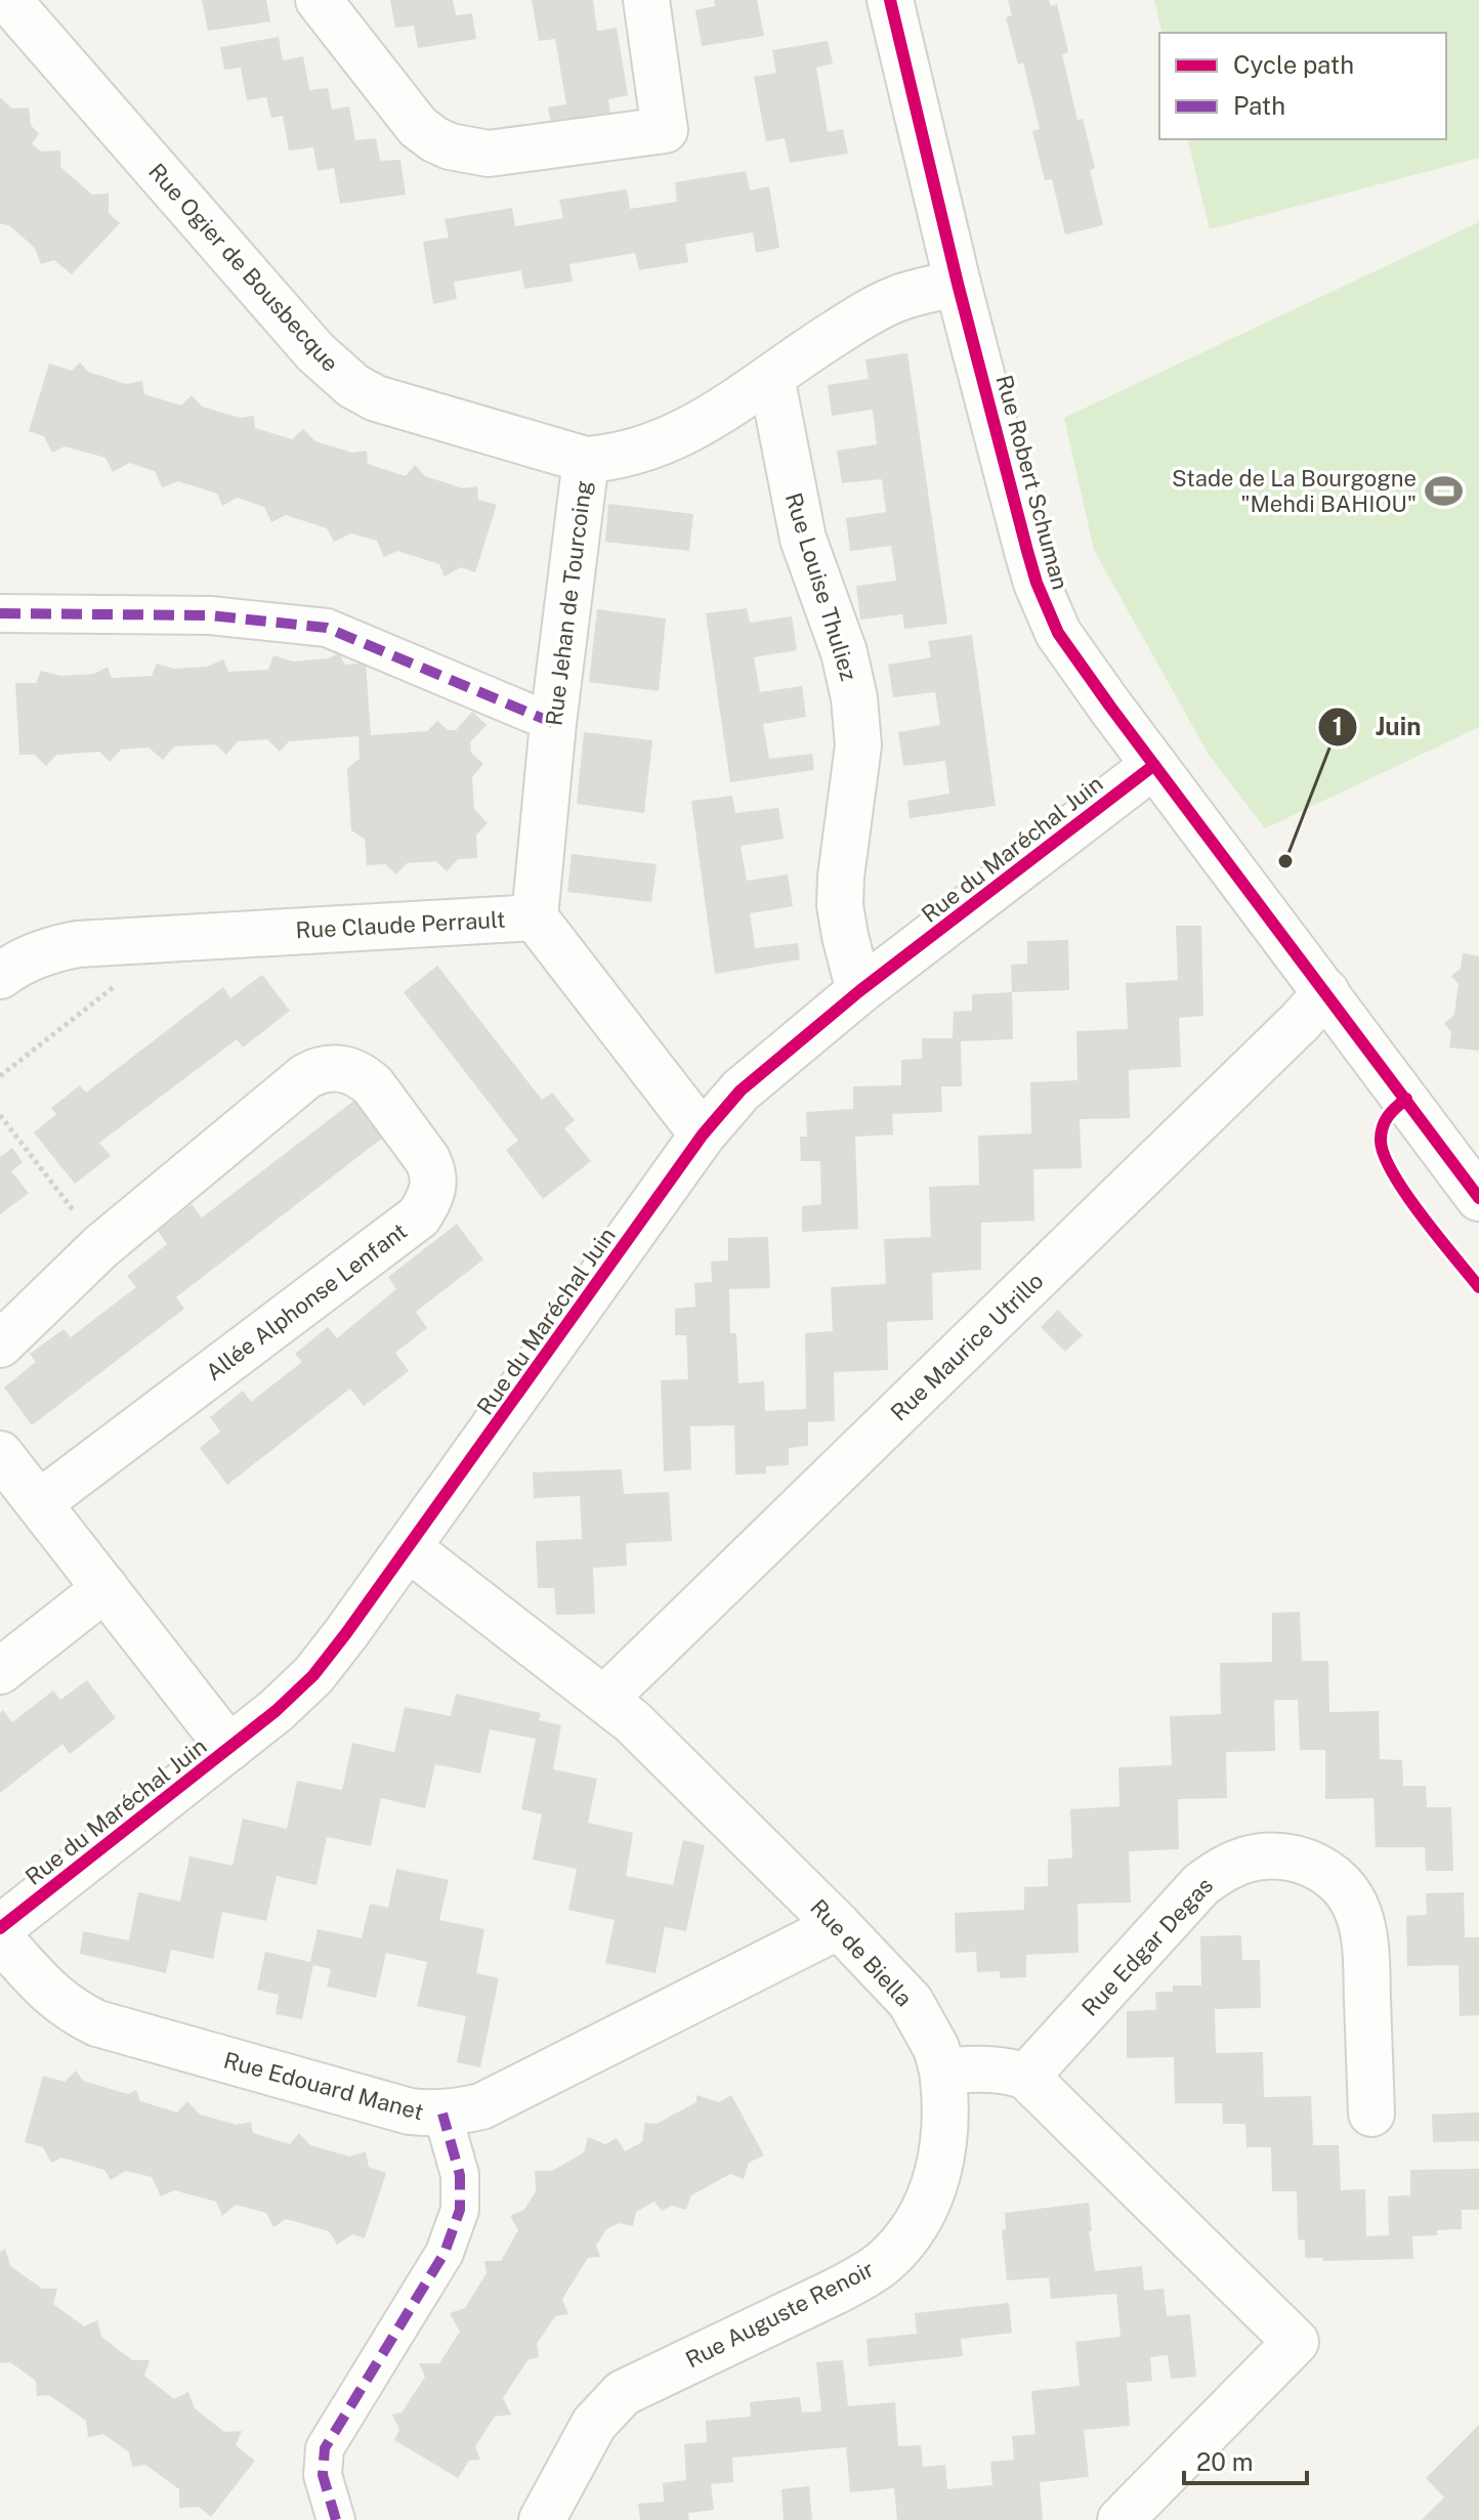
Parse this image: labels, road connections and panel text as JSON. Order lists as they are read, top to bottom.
{
  "streets": {
    "street": [
      "Rue Ogier de Bousbecque",
      "Rue Robert Schuman",
      "Rue Louise Thuliez",
      "Rue Jehan de Tourcoing",
      "Rue du Maréchal Juin",
      "Rue Claude Perrault",
      "Allée Alphonse Lenfant",
      "Rue Maurice Utrillo",
      "Rue Edgar Degas",
      "Rue de Biella",
      "Rue Edouard Manet",
      "Rue Auguste Renoir"
    ]
  },
  "crossings": [
    ["Rue Ogier de Bousbecque", "Rue Jehan de Tourcoing"],
    ["Rue Robert Schuman", "Rue Jehan de Tourcoing"],
    ["Rue Robert Schuman", "Rue du Maréchal Juin"],
    ["Rue Robert Schuman", "Rue Maurice Utrillo"],
    ["Rue Louise Thuliez", "Rue Jehan de Tourcoing"],
    ["Rue Louise Thuliez", "Rue du Maréchal Juin"],
    ["Rue Jehan de Tourcoing", "Rue Claude Perrault"],
    ["Rue du Maréchal Juin", "Rue Claude Perrault"],
    ["Rue du Maréchal Juin", "Rue de Biella"],
    ["Rue Maurice Utrillo", "Rue de Biella"],
    ["Rue de Biella", "Rue Edouard Manet"],
    ["Rue de Biella", "Rue Auguste Renoir"]
  ],
  "places": {
    "sports": ["Stade de La Bourgogne \"Mehdi BAHIOU\""],
    "other": ["Juin"]
  },
  "legend": ["Cycle path", "Path"],
  "scale_bar": "20 m"
}
